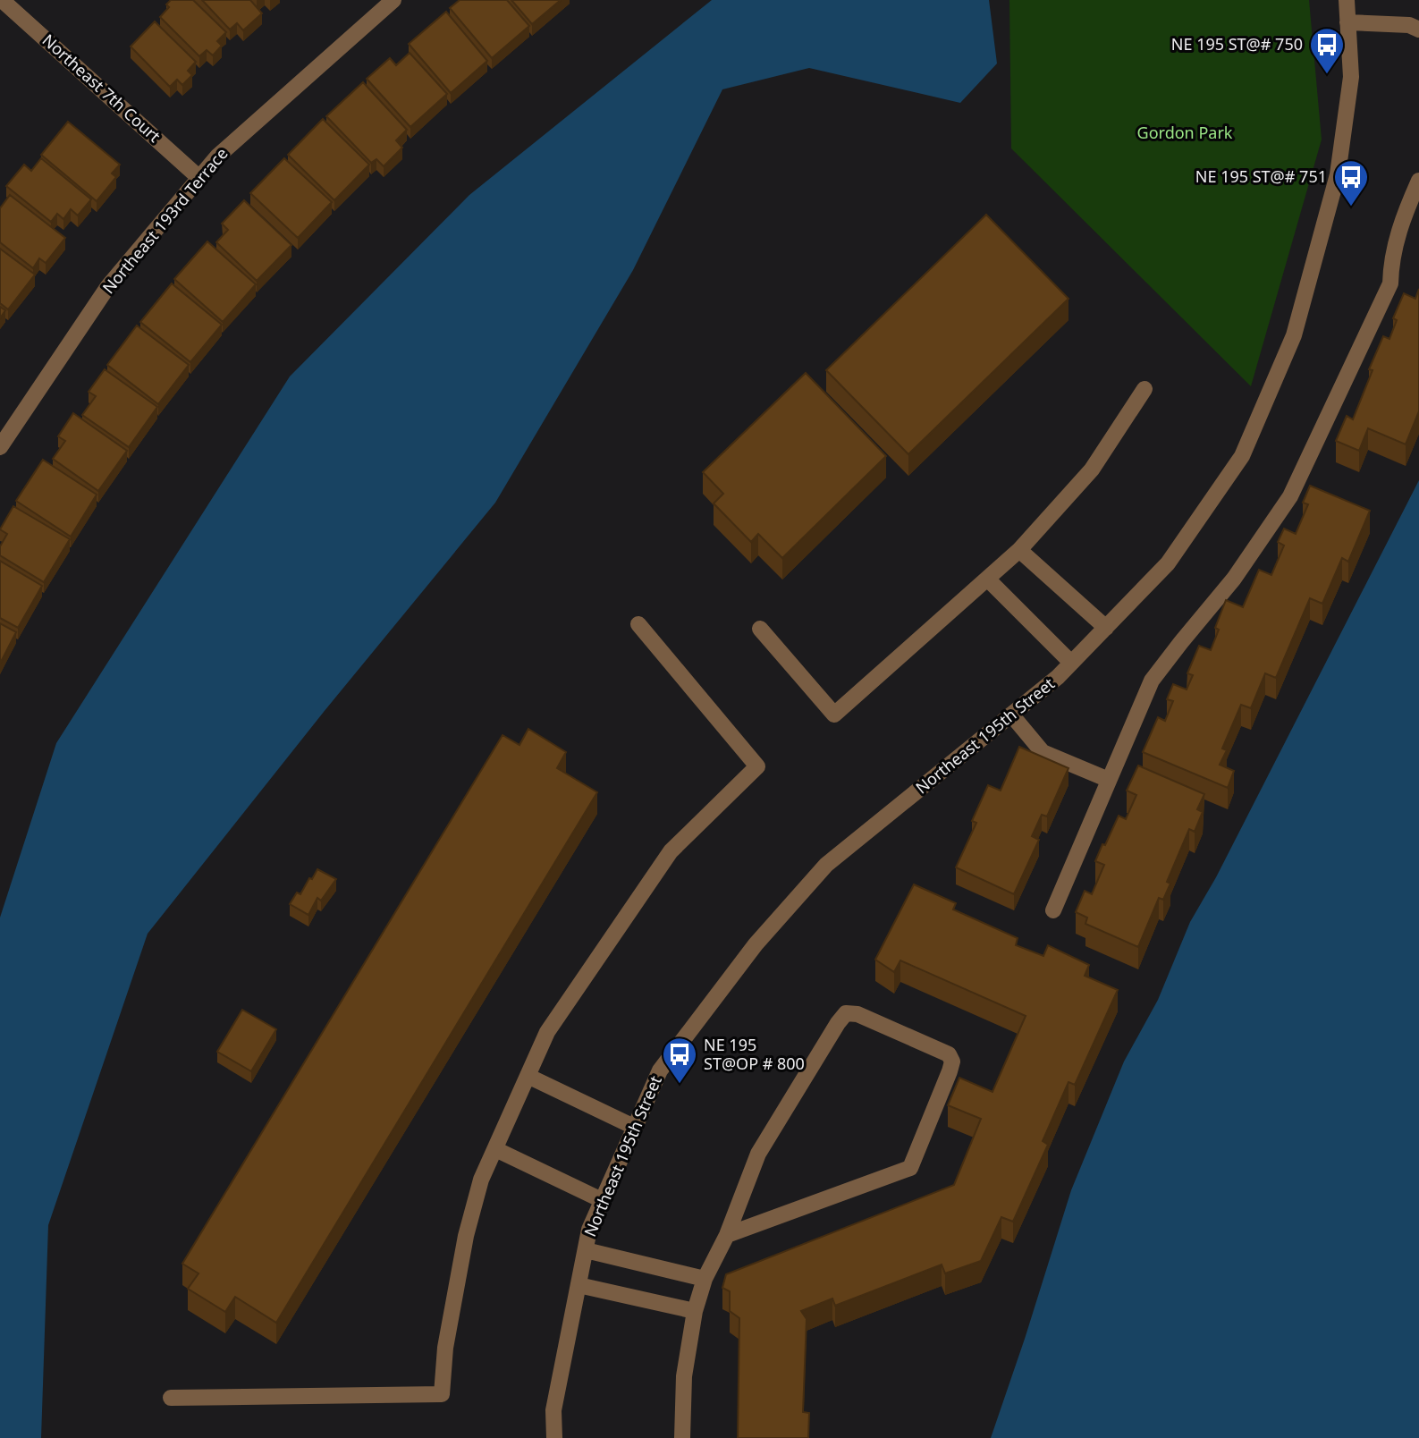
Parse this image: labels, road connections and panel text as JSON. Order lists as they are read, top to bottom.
{
  "streets": {
    "street": ["Northeast 7th Court", "Northeast 193rd Terrace", "Northeast 195th Street"]
  },
  "crossings": [
    ["Northeast 7th Court", "Northeast 193rd Terrace"]
  ],
  "parks": ["Gordon Park"],
  "places": {
    "bus stop": ["NE 195 ST@# 750", "NE 195 ST@# 751", "NE 195 ST@OP # 800"]
  }
}
